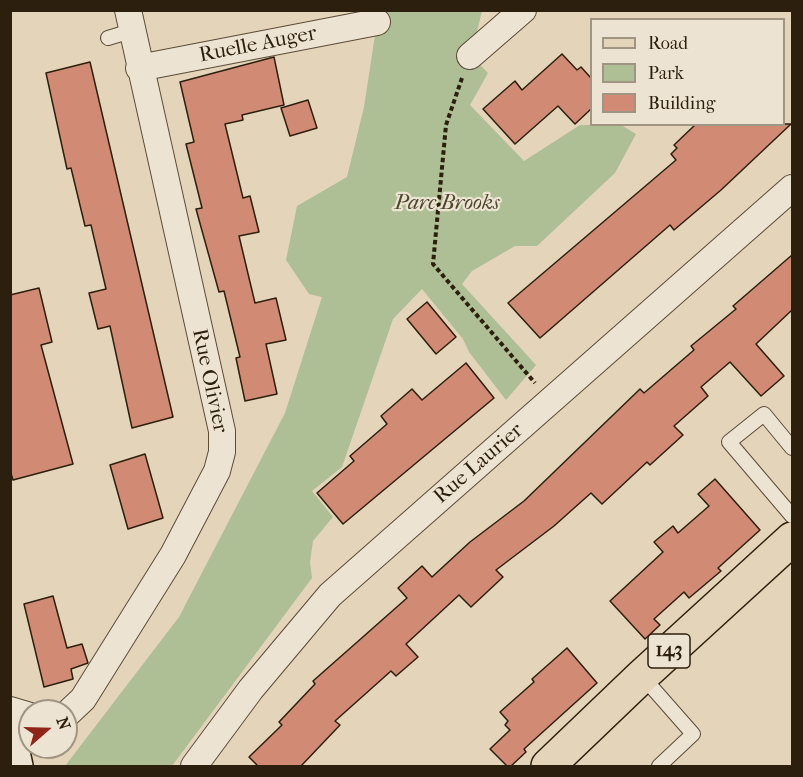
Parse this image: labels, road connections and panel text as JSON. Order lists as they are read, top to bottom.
{
  "streets": {
    "main road": ["143"],
    "street": ["Ruelle Auger", "Rue Olivier", "Rue Laurier"]
  },
  "crossings": [
    ["Ruelle Auger", "Rue Olivier"]
  ],
  "parks": ["Parc Brooks"],
  "legend": ["Road", "Park", "Building"],
  "north": "right"
}
